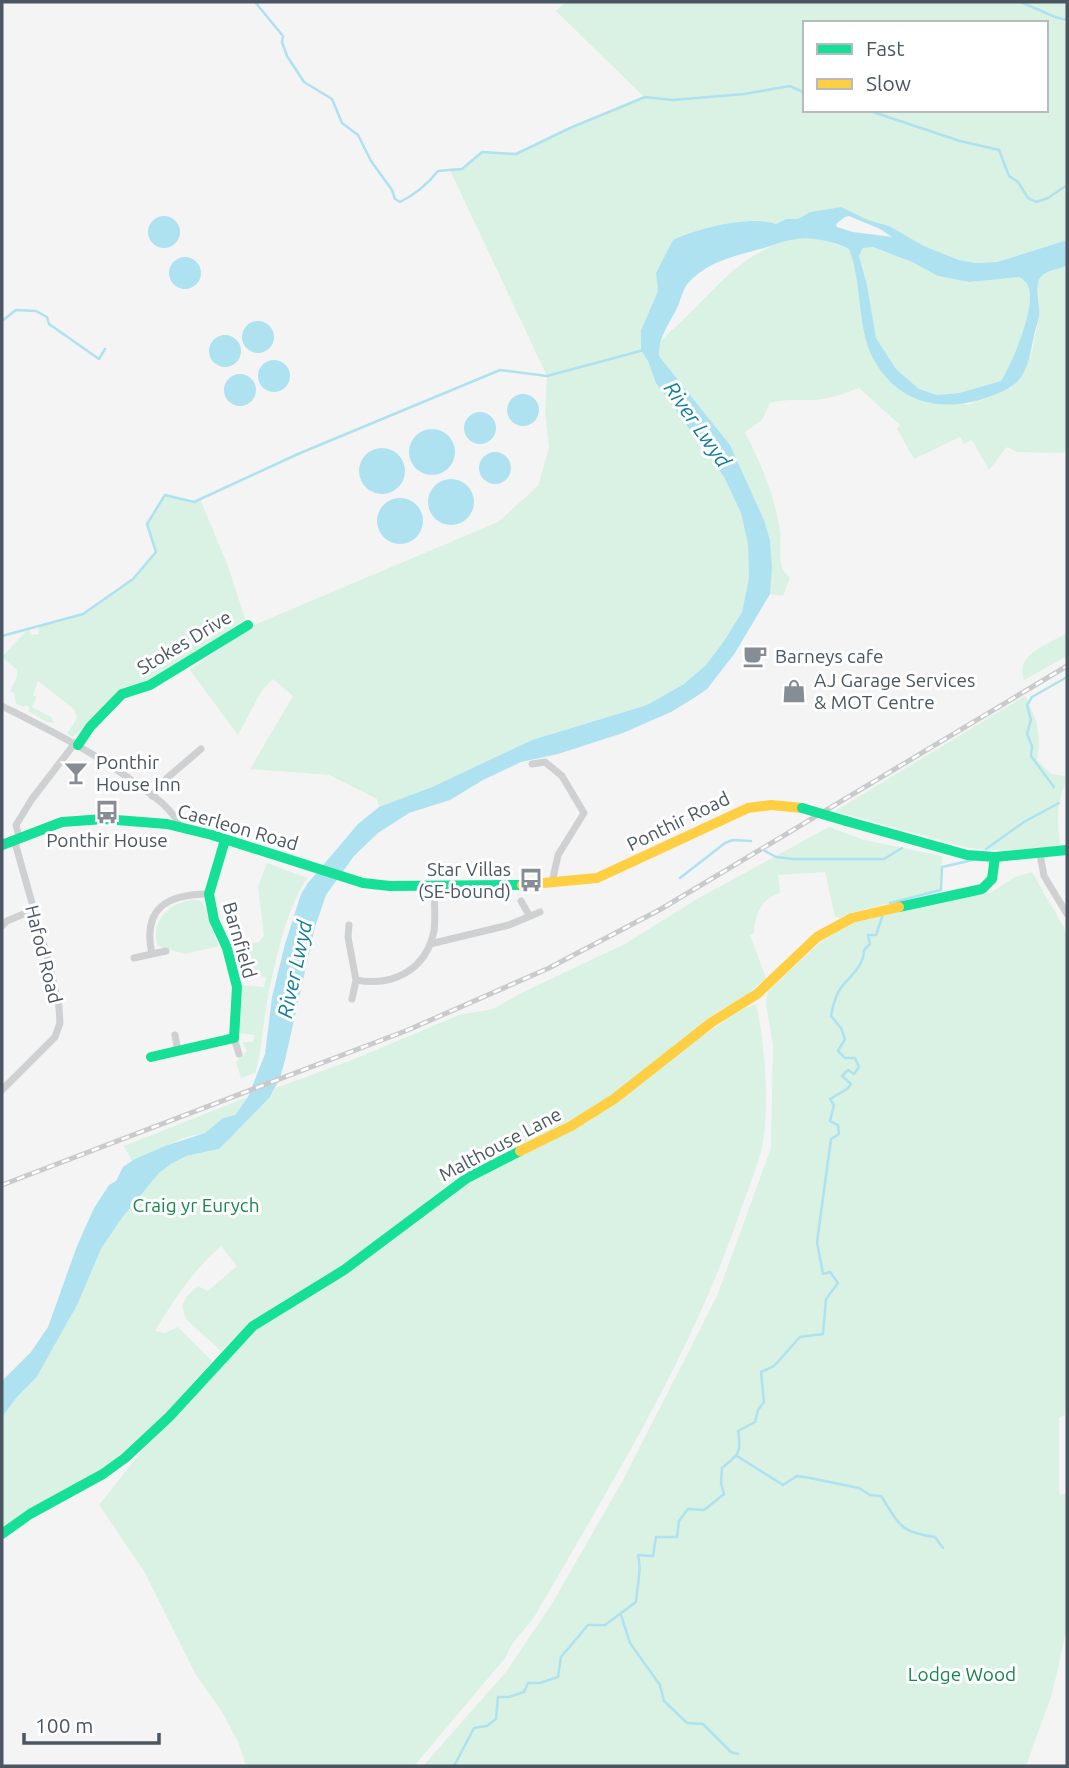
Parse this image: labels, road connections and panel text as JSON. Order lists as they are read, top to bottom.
{
  "streets": {
    "street": [
      "Stokes Drive",
      "Ponthir Road",
      "Caerleon Road",
      "Barnfield",
      "Hafod Road",
      "Malthouse Lane"
    ]
  },
  "crossings": [
    ["Stokes Drive", "Caerleon Road"],
    ["Stokes Drive", "Hafod Road"],
    ["Ponthir Road", "Caerleon Road"],
    ["Ponthir Road", "Malthouse Lane"],
    ["Caerleon Road", "Barnfield"],
    ["Caerleon Road", "Hafod Road"]
  ],
  "water": ["River Lwyd"],
  "parks": ["Craig yr Eurych", "Lodge Wood"],
  "places": {
    "cafe": ["Barneys cafe"],
    "shop": ["AJ Garage Services & MOT Centre"],
    "bar": ["Ponthir House Inn"],
    "bus stop": ["Ponthir House", "Star Villas (SE-bound)"]
  },
  "legend": ["Fast", "Slow"],
  "scale_bar": "100 m"
}
